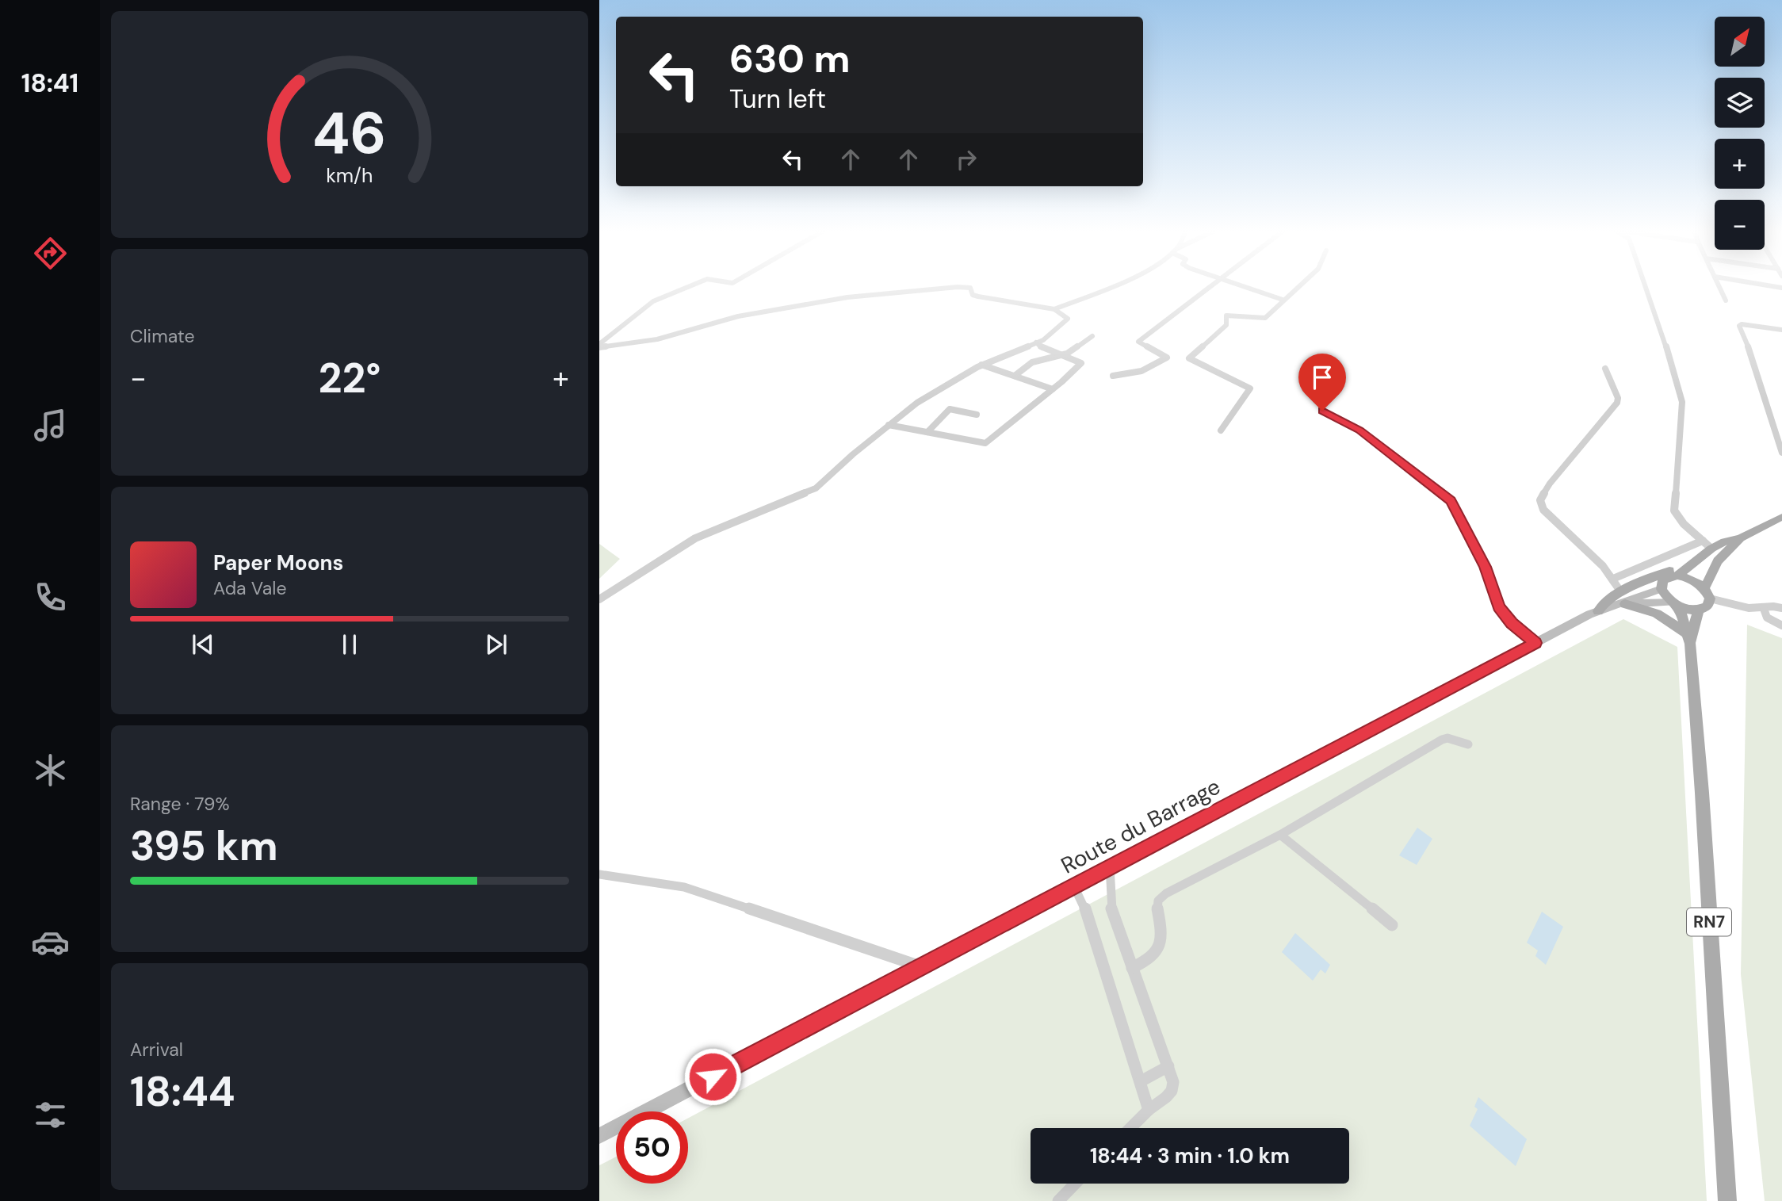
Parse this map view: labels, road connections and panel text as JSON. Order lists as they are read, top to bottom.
{
  "streets": {
    "main road": ["Route du Barrage", "RN7"]
  },
  "crossings": [
    ["Route du Barrage", "RN7"]
  ],
  "north": "top right",
  "page": {
    "tabs": "18:41",
    "map_buttons": ["+", "−"],
    "turn": ["630 m", "Turn left"],
    "tile": [
      "Climate",
      ["Range · 79%", "395 km"],
      ["Arrival", "18:44"]
    ],
    "heat": ["−", "22°", "+"],
    "song": ["Paper Moons", "Ada Vale"],
    "limit": "50",
    "trip": "18:44 · 3 min · 1.0 km",
    "gauge": ["46", "km/h"]
  }
}
